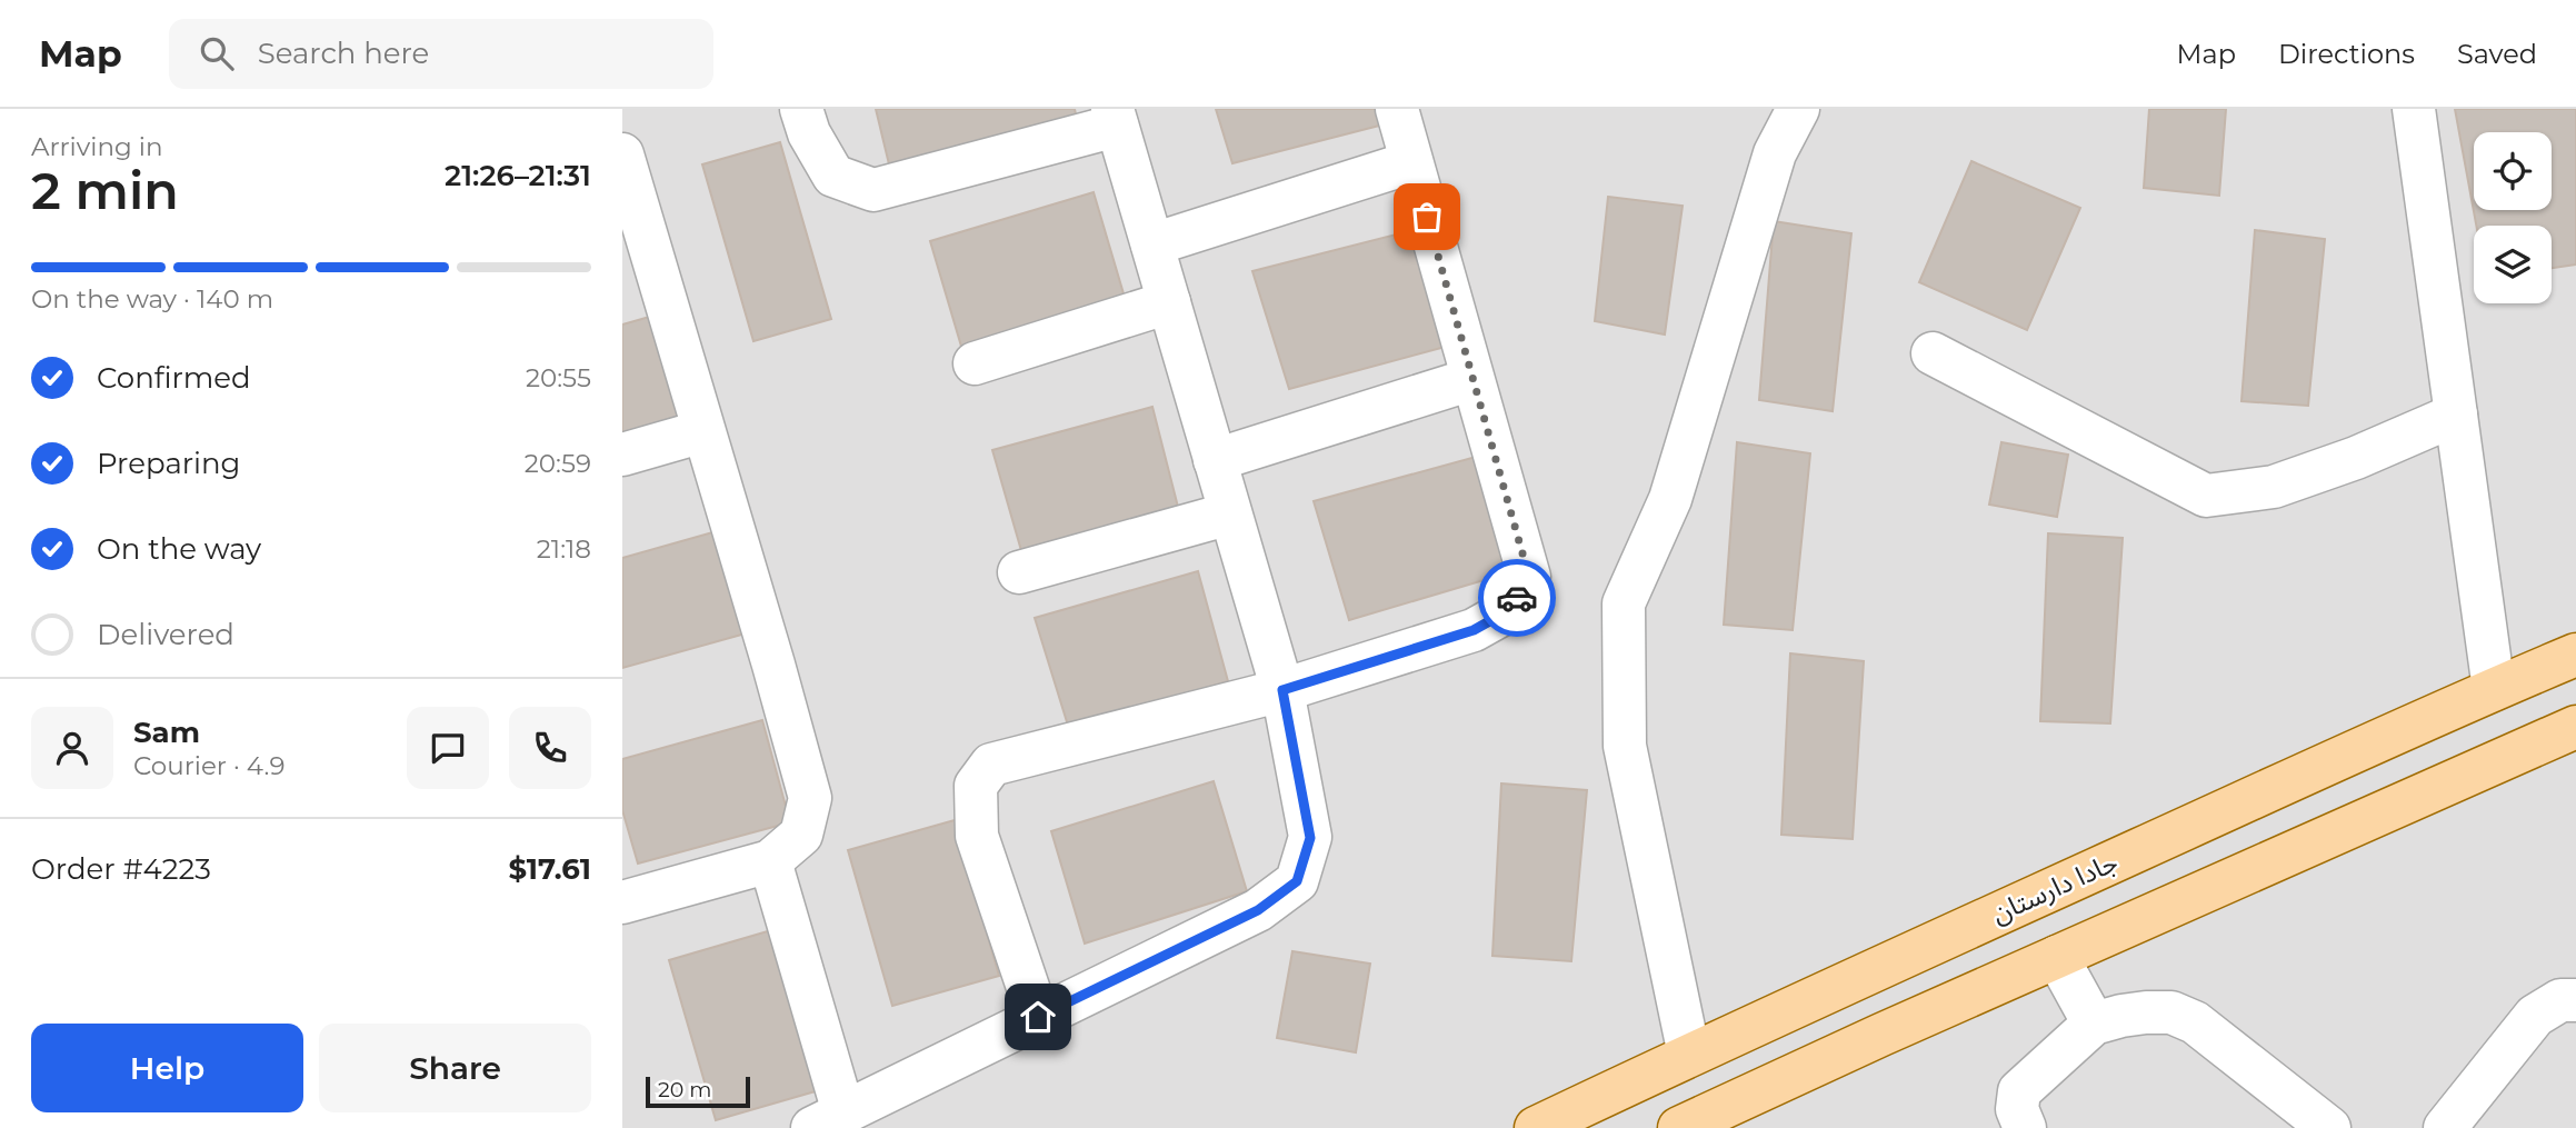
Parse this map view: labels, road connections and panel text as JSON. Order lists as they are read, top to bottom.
{
  "streets": {
    "main road": ["جادا دارستان"]
  },
  "scale_bar": "20 m",
  "page": {
    "header": "Map",
    "search": "Search here",
    "nav": ["Map", "Directions", "Saved"],
    "heading": ["2 min", "Arriving in", "21:26–21:31"],
    "panel": [
      "Sam",
      "Courier · 4.9",
      "Order #4223",
      "$17.61"
    ],
    "bar": "On the way · 140 m",
    "list": [
      ["Confirmed", "20:55"],
      ["Preparing", "20:59"],
      ["On the way", "21:18"],
      "Delivered"
    ],
    "buttons": ["Help", "Share"],
    "scale": "20 m"
  }
}
